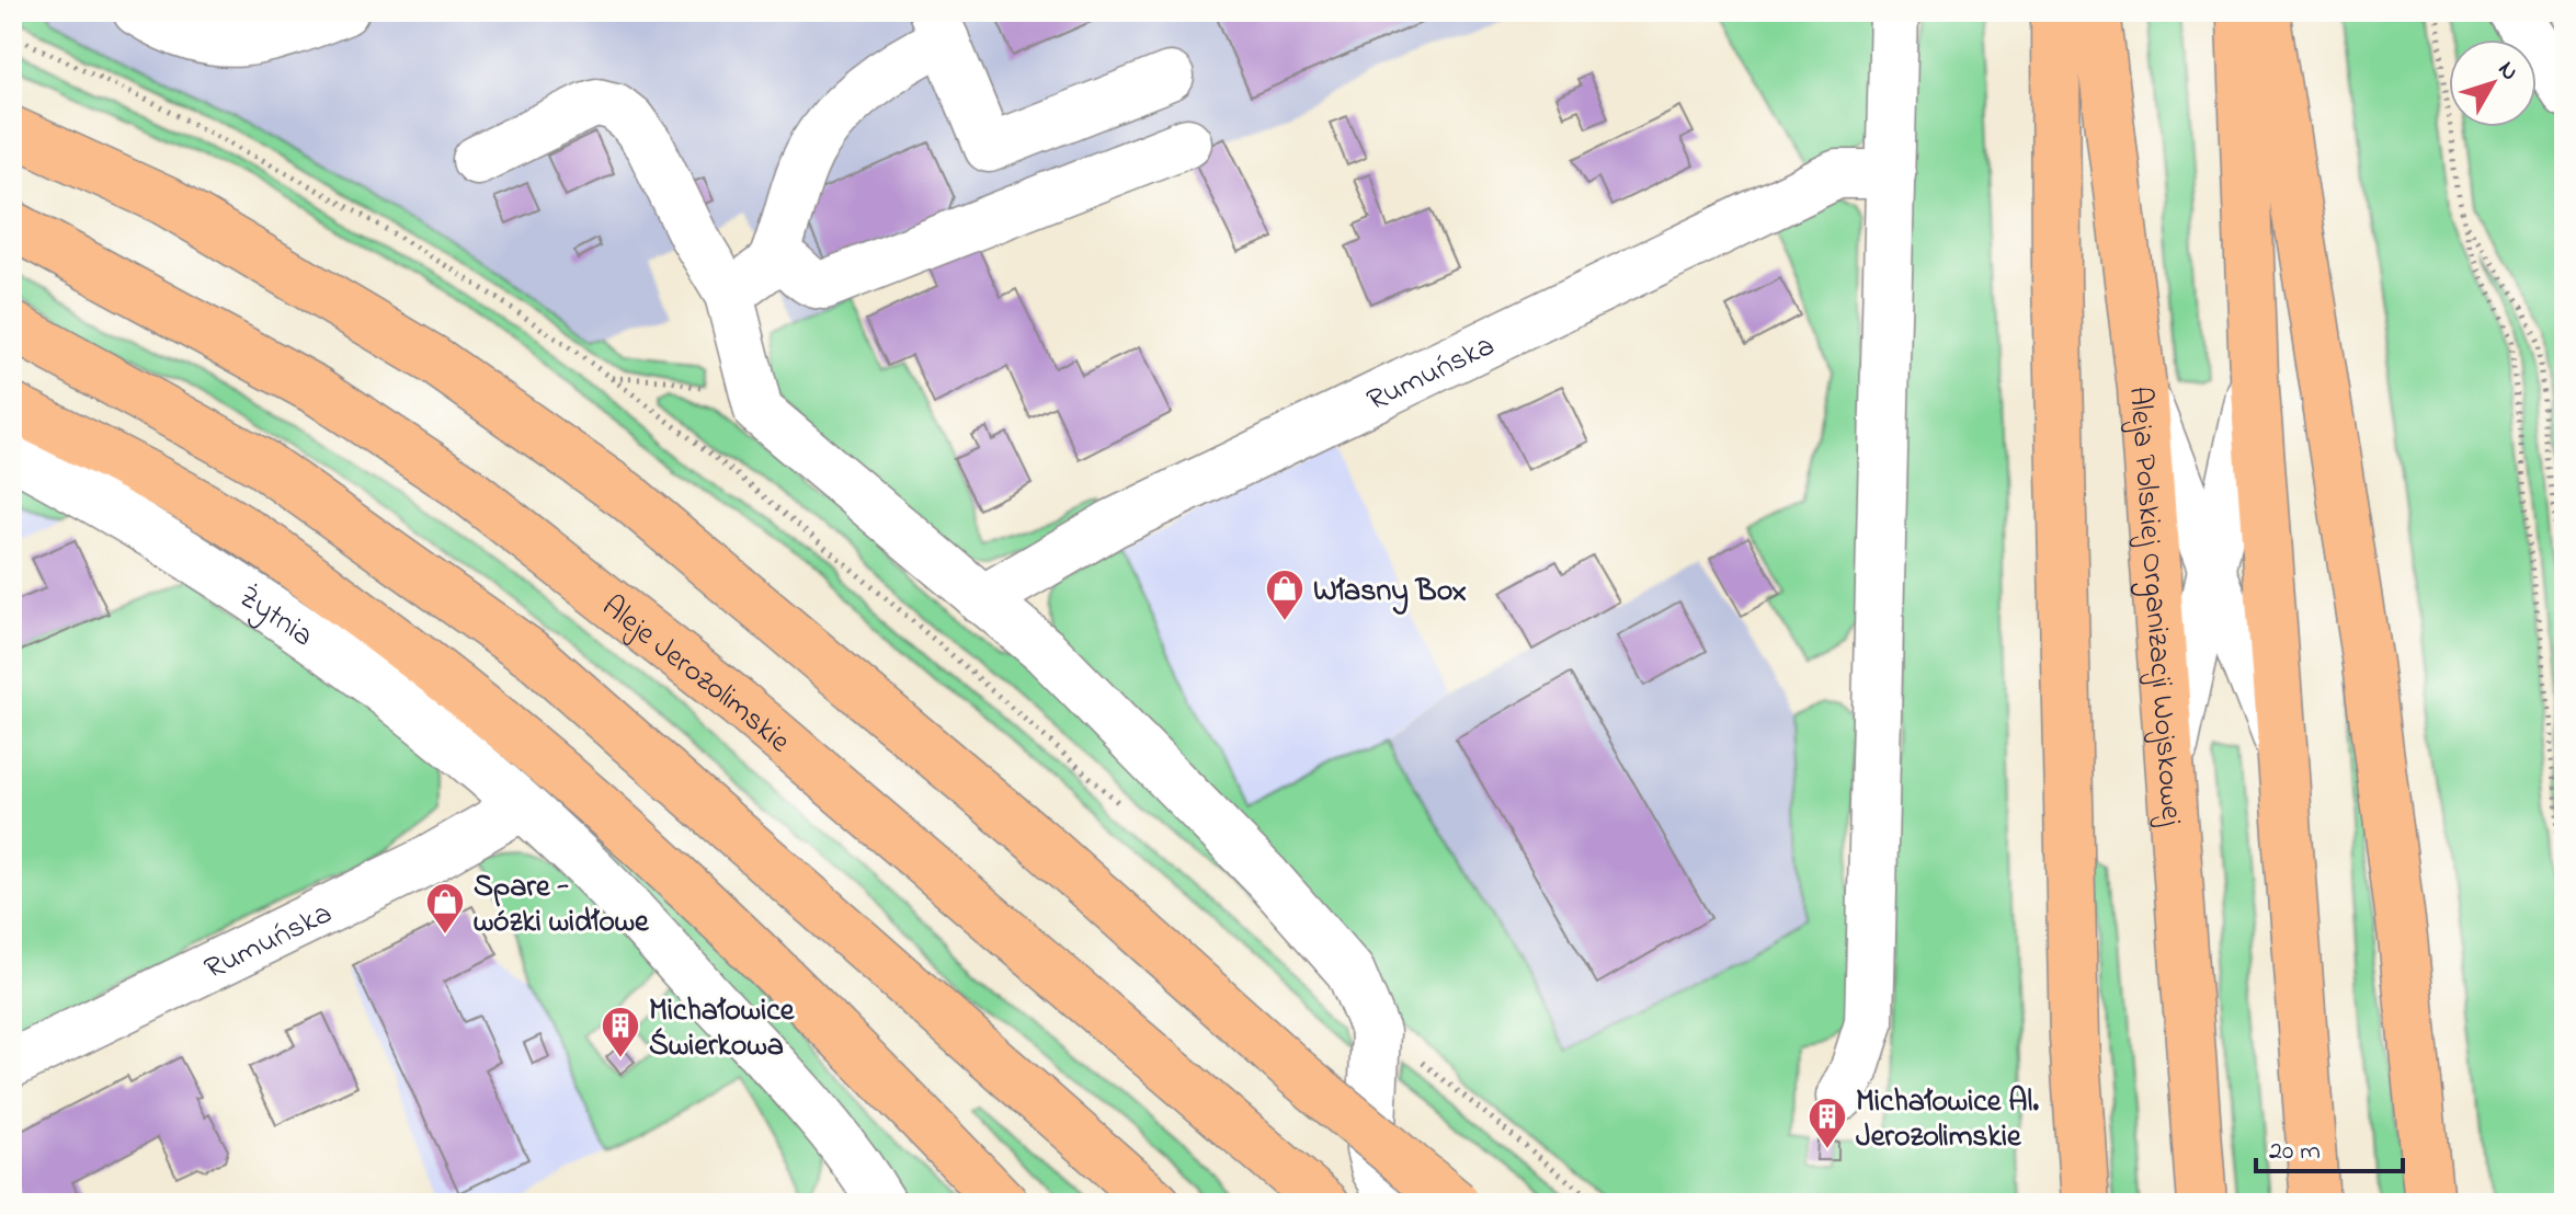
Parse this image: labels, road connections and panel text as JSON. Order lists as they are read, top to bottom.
{
  "streets": {
    "main road": ["Aleja Polskiej Organizacji Wojskowej", "Aleje Jerozolimskie"],
    "street": ["Rumuńska", "Żytnia"]
  },
  "crossings": [
    ["Rumuńska", "Żytnia"]
  ],
  "places": {
    "shop": ["Własny Box", "Spare - wózki widłowe"],
    "building": ["Michałowice Świerkowa", "Michałowice Al. Jerozolimskie"]
  },
  "scale_bar": "20 m",
  "north": "top right"
}
